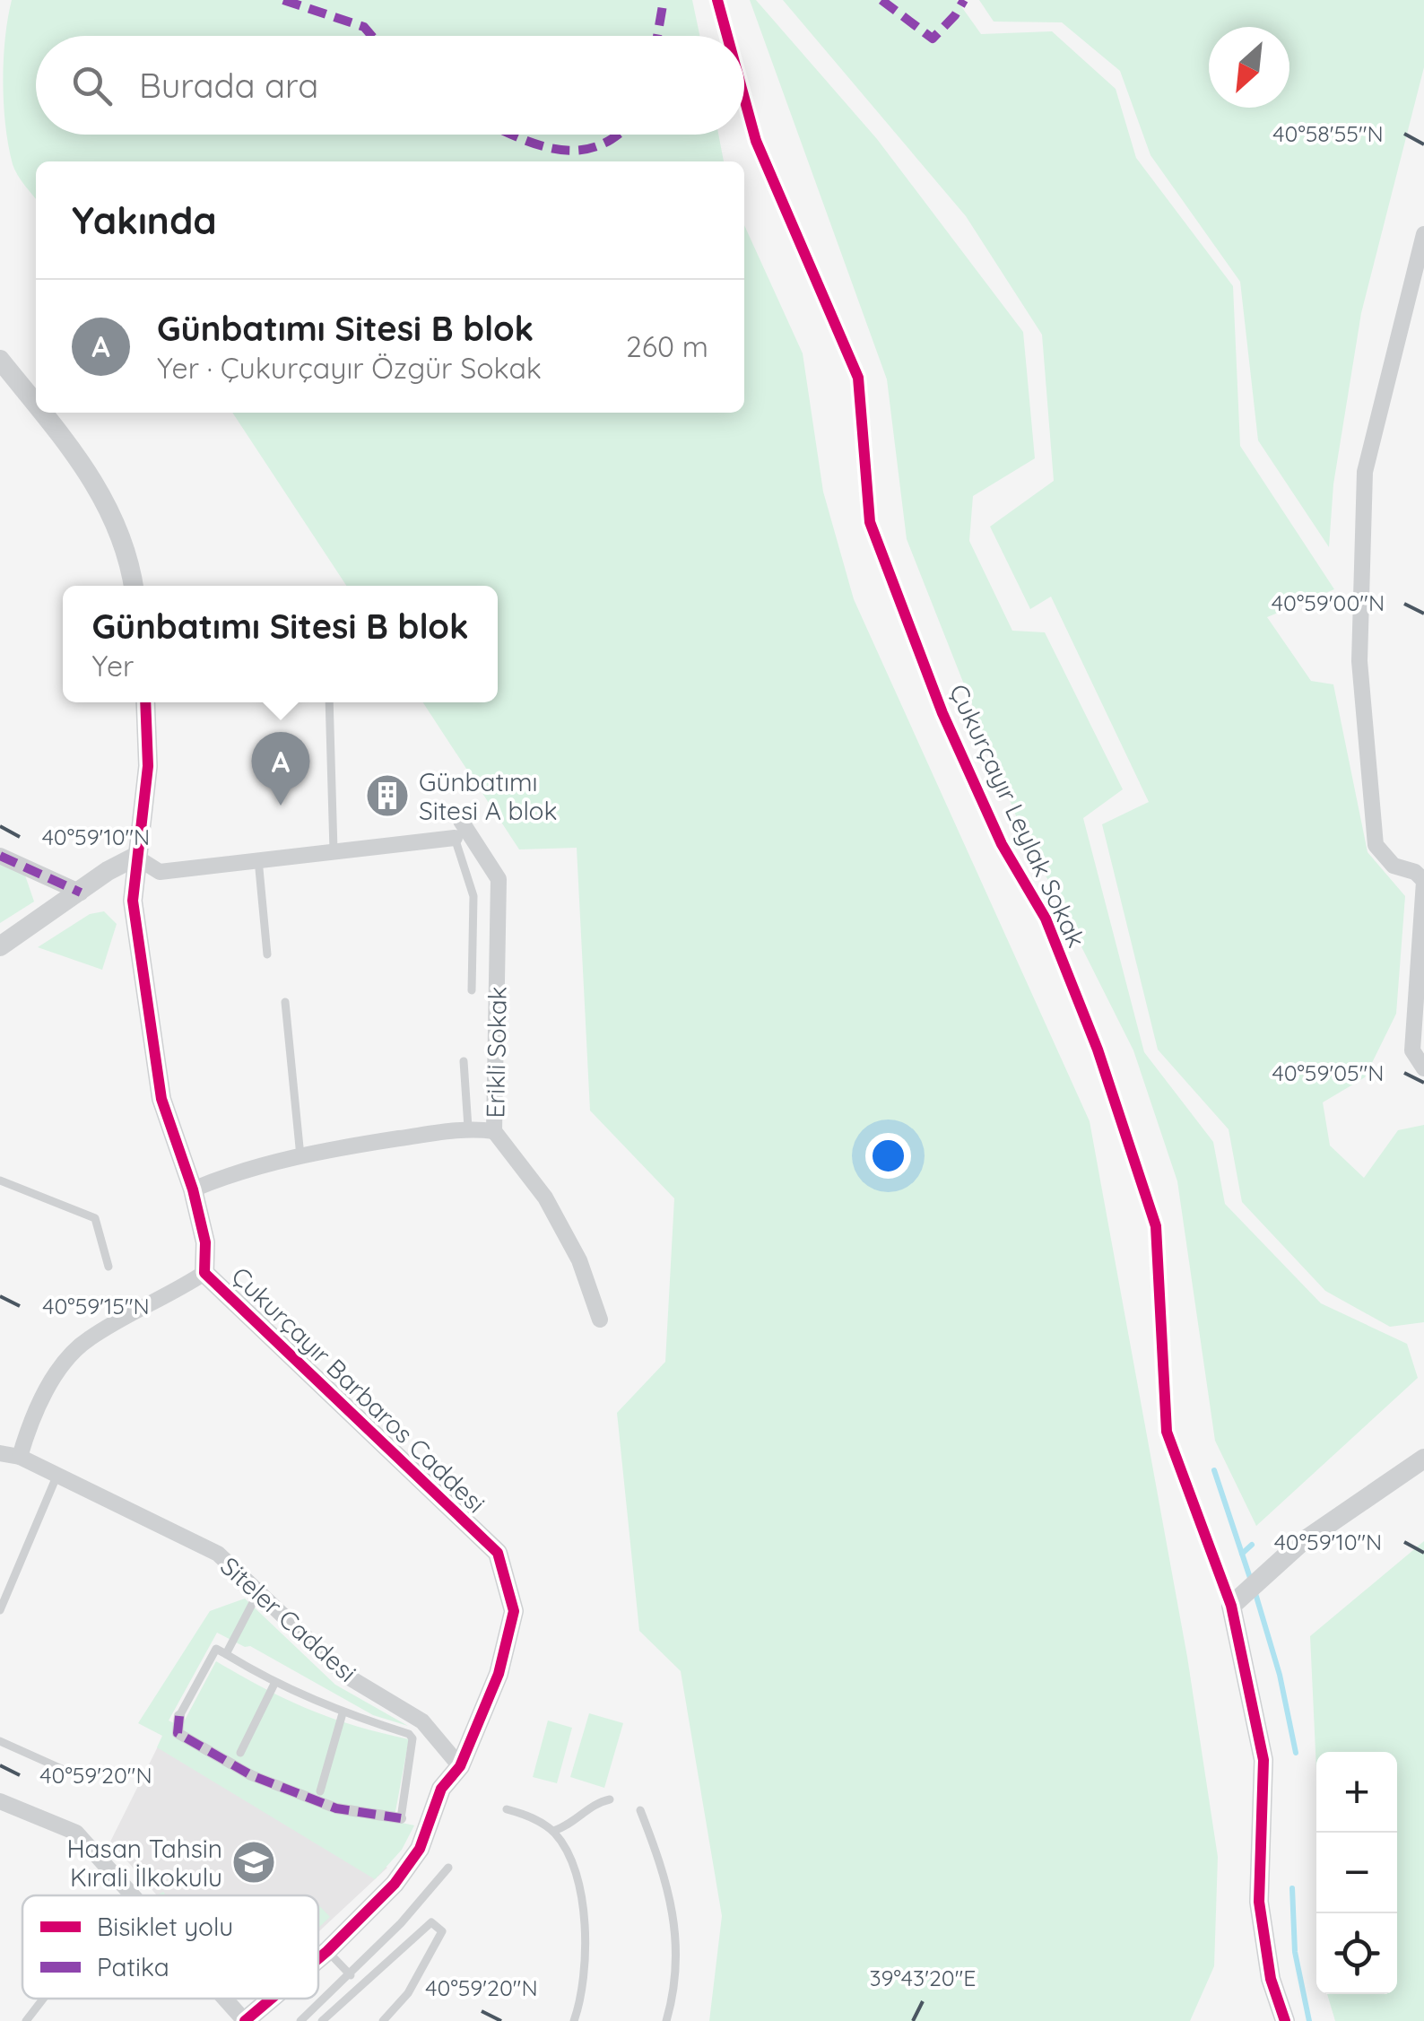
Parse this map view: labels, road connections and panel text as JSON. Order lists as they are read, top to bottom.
{
  "streets": {
    "street": [
      "Çukurçayır Leylak Sokak",
      "Erikli Sokak",
      "Çukurçayır Barbaros Caddesi",
      "Siteler Caddesi"
    ]
  },
  "crossings": [
    ["Çukurçayır Barbaros Caddesi", "Siteler Caddesi"]
  ],
  "places": {
    "building": ["Günbatımı Sitesi A blok"],
    "school or university": ["Hasan Tahsin Kırali İlkokulu"]
  },
  "legend": ["Bisiklet yolu", "Patika"],
  "north": "bottom left",
  "page": {
    "search": "Burada ara",
    "heading": "Yakında",
    "list": [
      {
        "mark": "A",
        "name": "Günbatımı Sitesi B blok",
        "note": "Yer · Çukurçayır Özgür Sokak",
        "value": "260 m"
      }
    ],
    "popup": ["Günbatımı Sitesi B blok", "Yer"],
    "pins": "A",
    "map_buttons": ["+", "−"]
  },
  "coordinates": [
    "40°58'55\"N",
    "40°59'00\"N",
    "40°59'10\"N",
    "40°59'05\"N",
    "40°59'15\"N",
    "40°59'20\"N",
    "39°43'20\"E"
  ]
}
